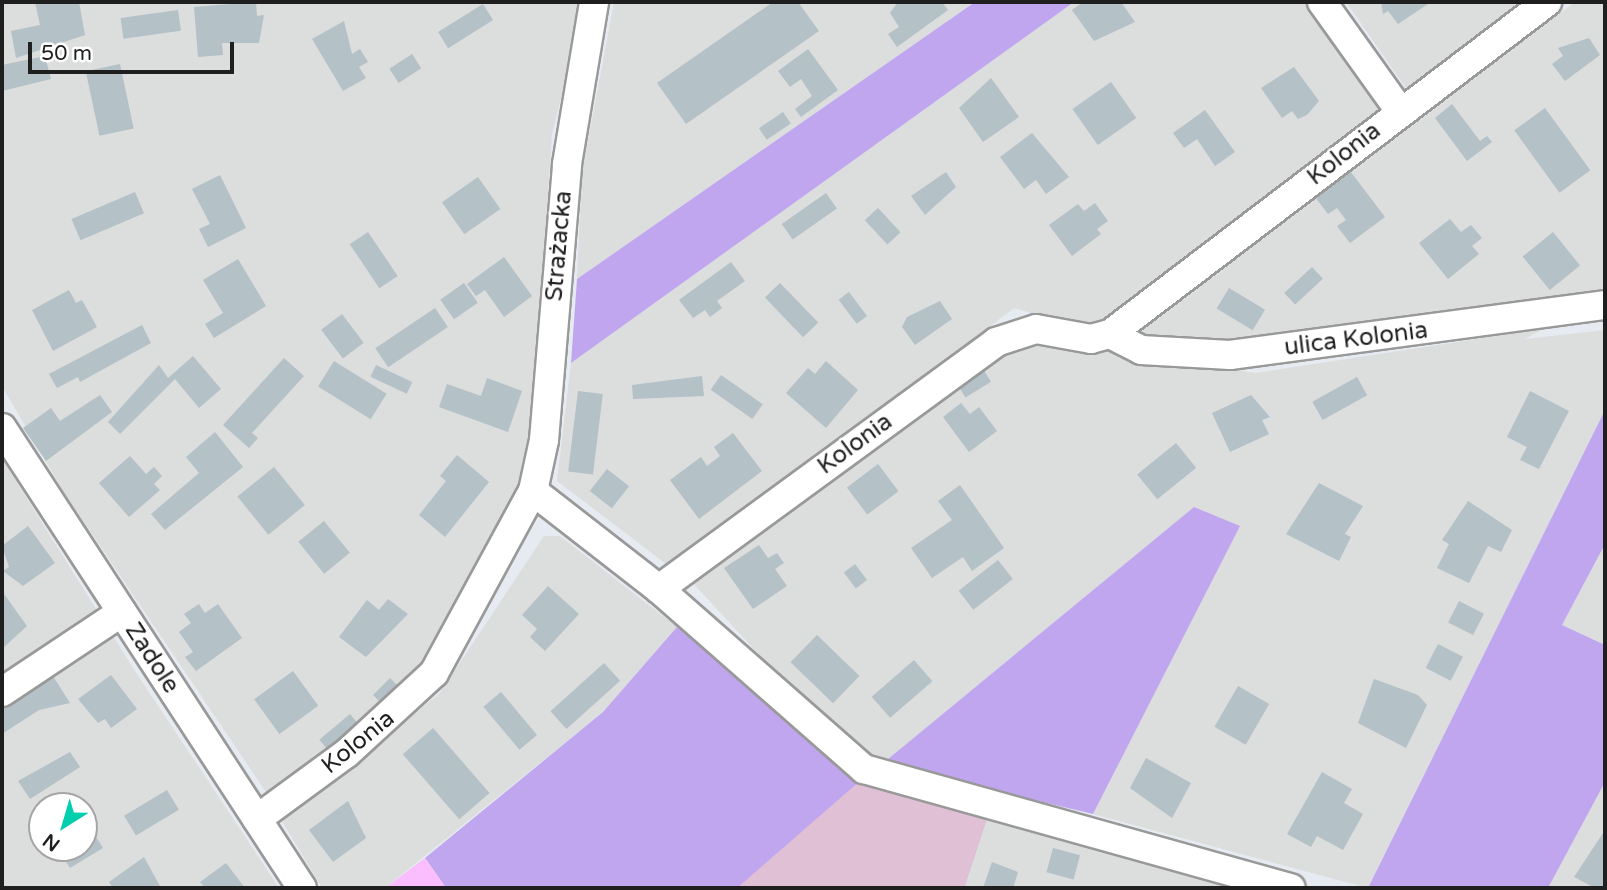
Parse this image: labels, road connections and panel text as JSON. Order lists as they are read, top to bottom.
{
  "streets": {
    "street": [
      "Kolonia",
      "Strażacka",
      "ulica Kolonia",
      "Zadole"
    ]
  },
  "crossings": [
    ["Kolonia", "Strażacka"],
    ["Kolonia", "ulica Kolonia"],
    ["Kolonia", "Zadole"]
  ],
  "scale_bar": "50 m",
  "north": "bottom left"
}
